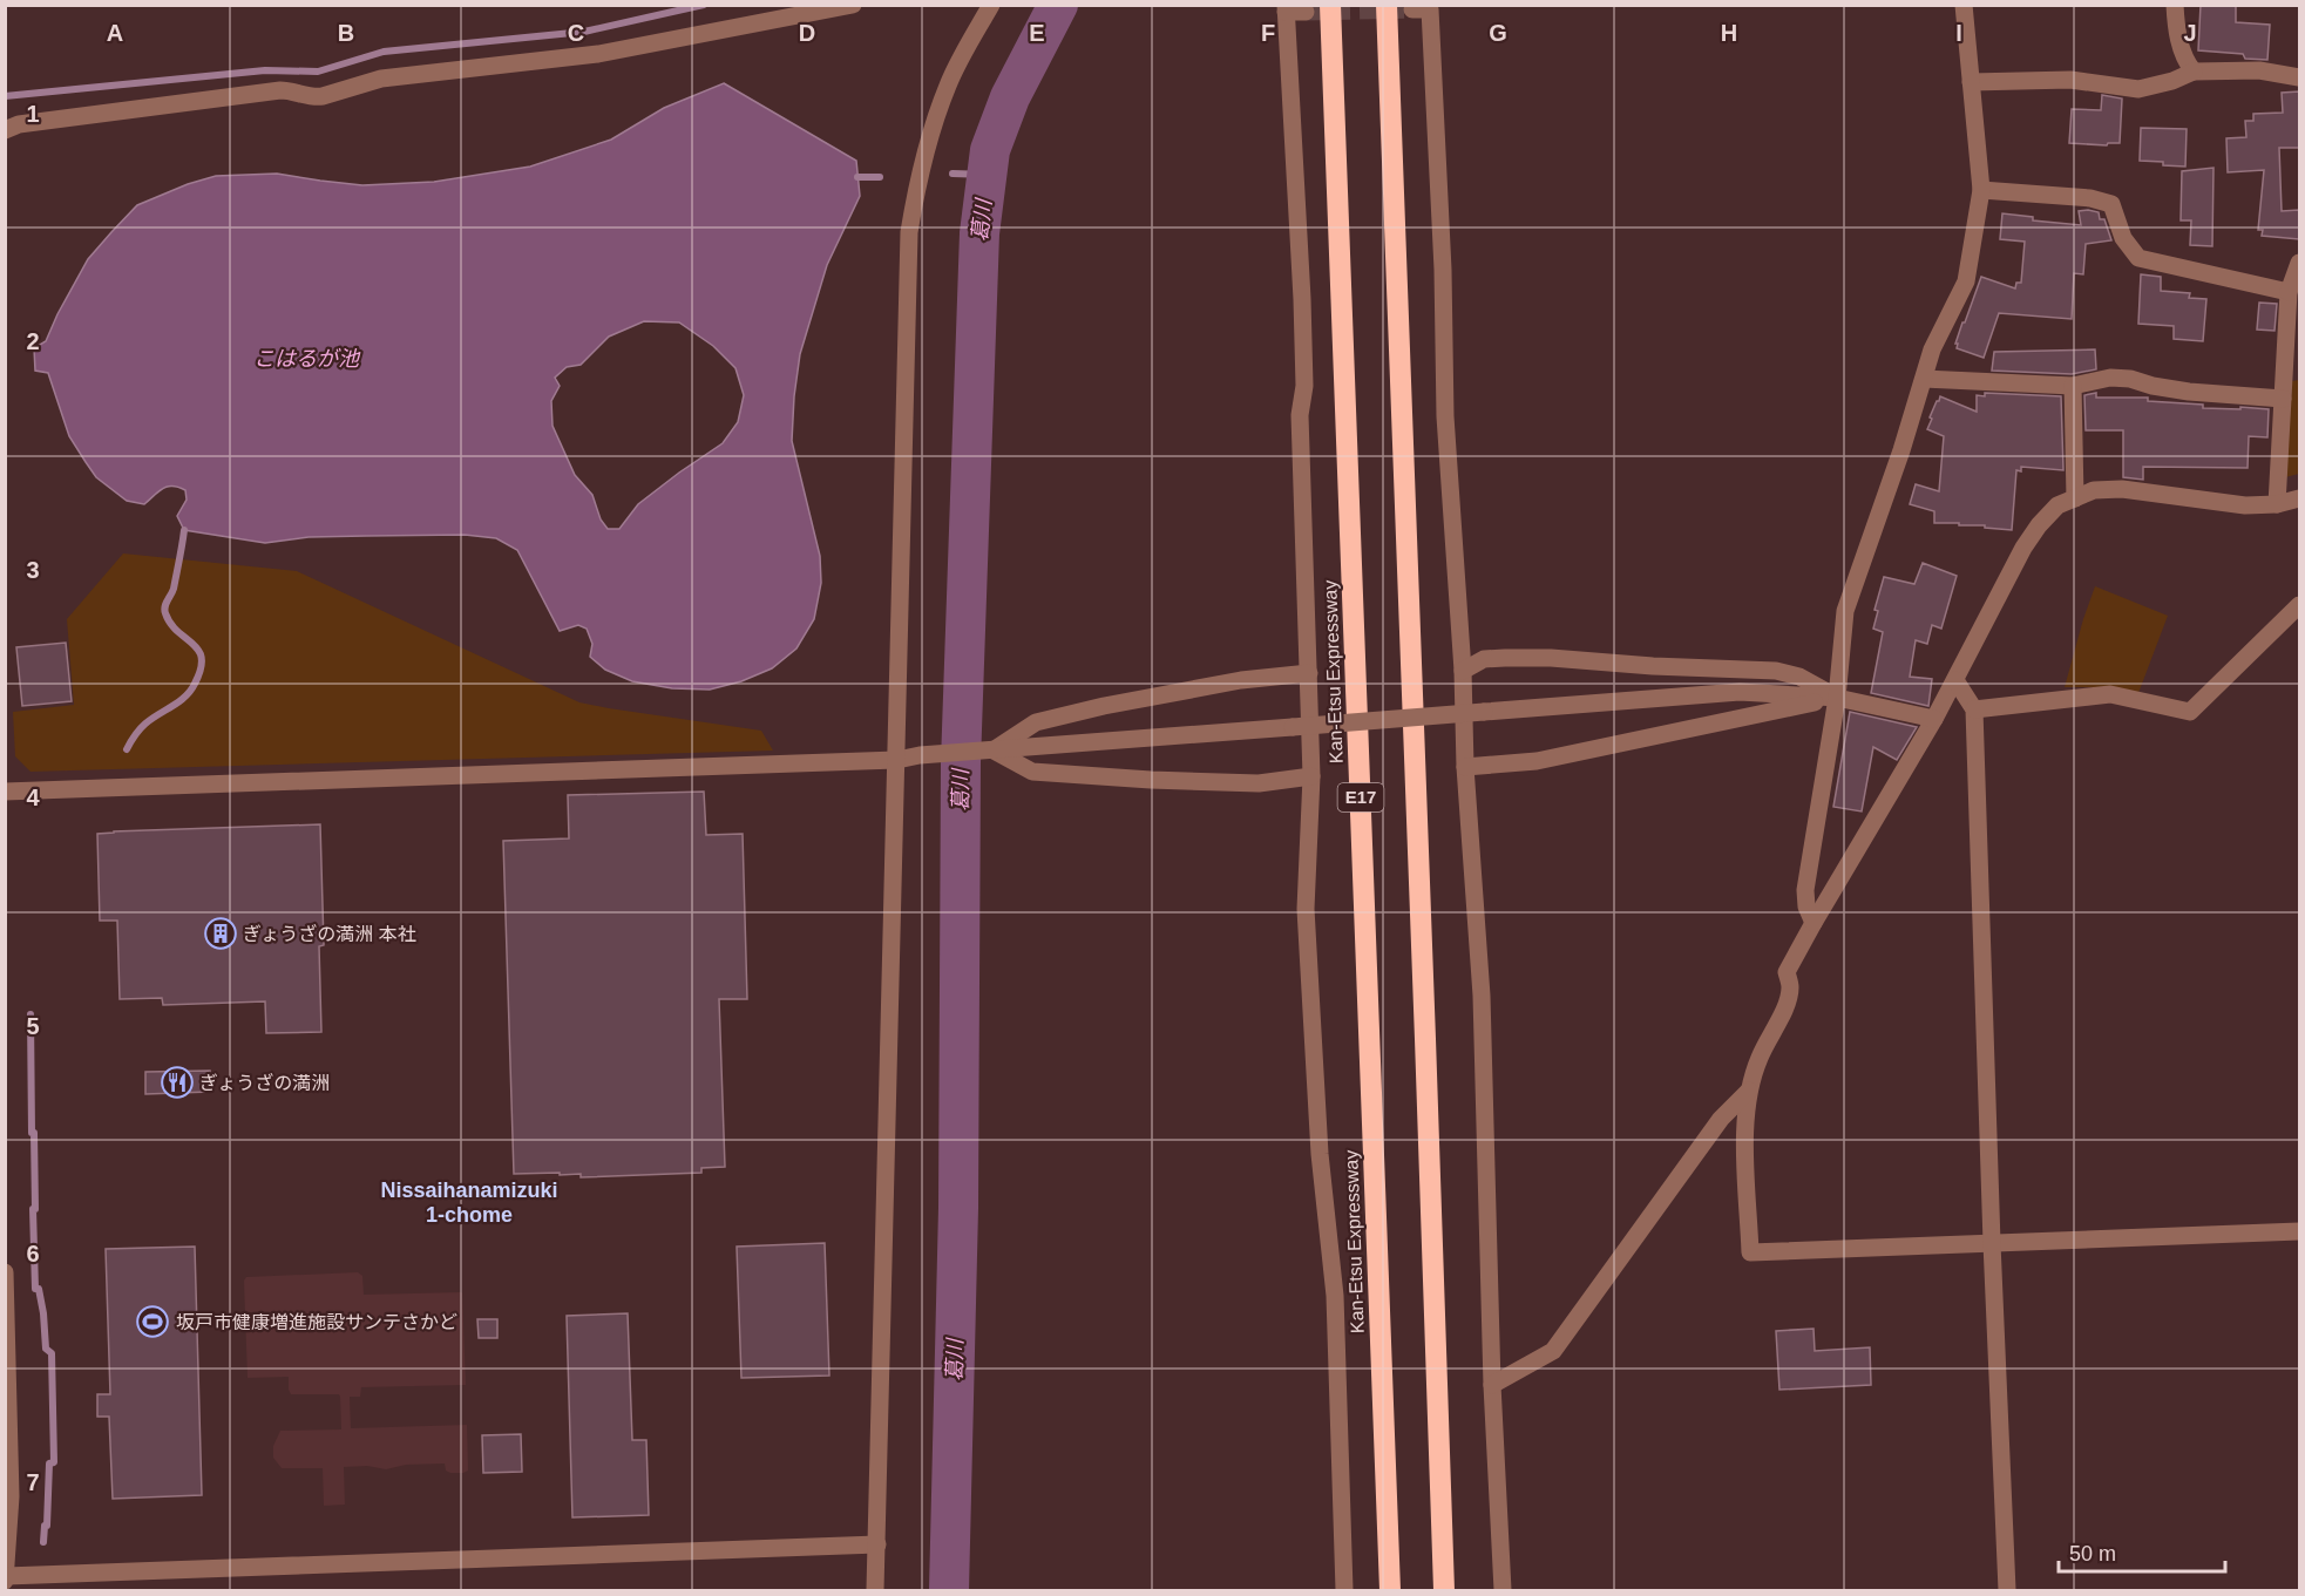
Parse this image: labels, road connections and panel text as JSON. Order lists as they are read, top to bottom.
{
  "streets": {
    "highway": ["Kan-Etsu Expressway", "E17"]
  },
  "districts": ["Nissaihanamizuki 1-chome"],
  "water": ["葛川", "こはるが池"],
  "places": {
    "building": ["ぎょうざの満洲 本社"],
    "restaurant": ["ぎょうざの満洲"],
    "sports": ["坂戸市健康増進施設サンテさかど"]
  },
  "scale_bar": "50 m",
  "grid": {
    "columns": [
      "A",
      "B",
      "C",
      "D",
      "E",
      "F",
      "G",
      "H",
      "I",
      "J"
    ],
    "rows": [
      "1",
      "2",
      "3",
      "4",
      "5",
      "6",
      "7"
    ]
  }
}
